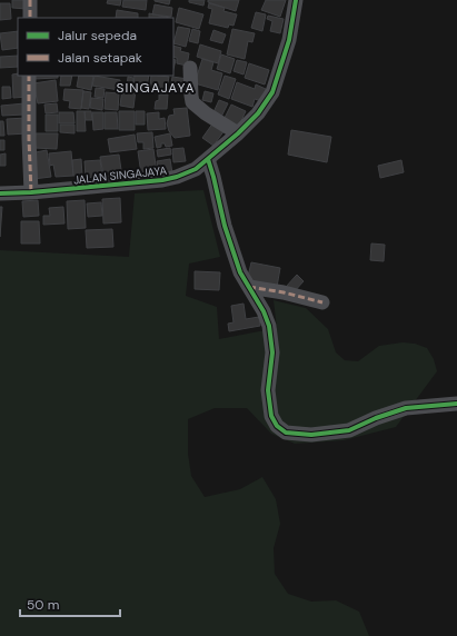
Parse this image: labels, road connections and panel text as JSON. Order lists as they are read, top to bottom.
{
  "streets": {
    "street": ["JALAN SINGAJAYA"]
  },
  "districts": ["SINGAJAYA"],
  "legend": ["Jalur sepeda", "Jalan setapak"],
  "scale_bar": "50 m"
}
